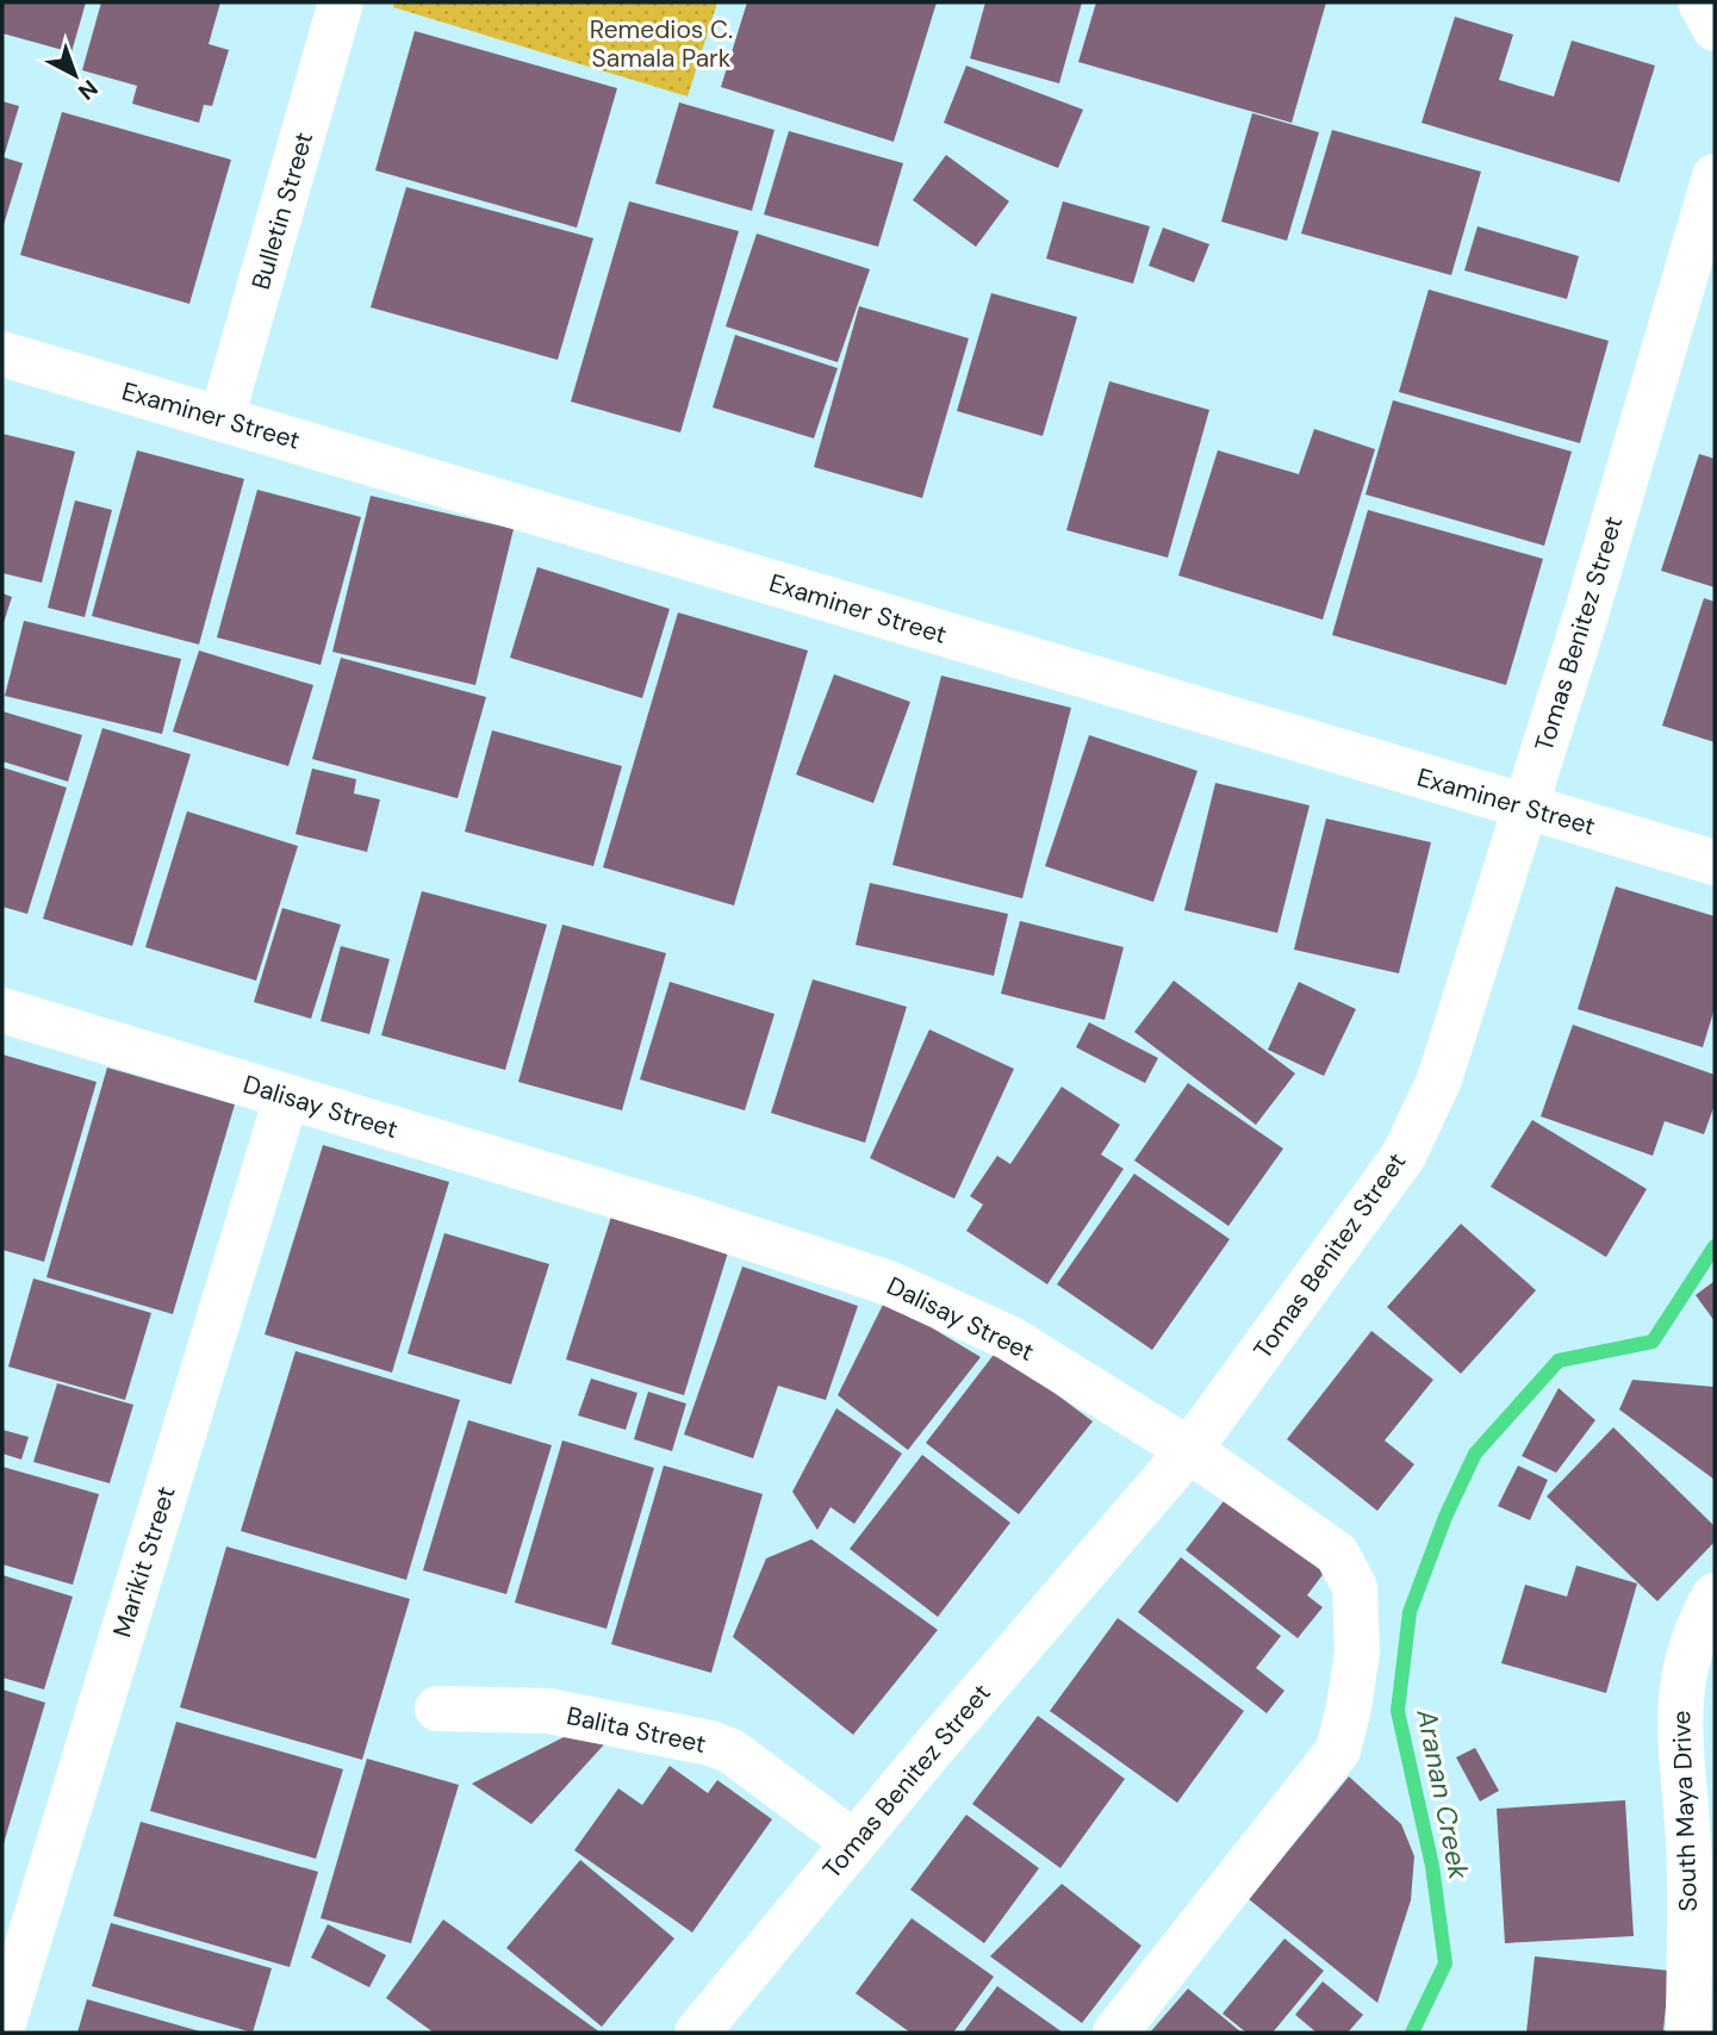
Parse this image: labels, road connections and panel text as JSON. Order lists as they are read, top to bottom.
{
  "streets": {
    "street": [
      "Bulletin Street",
      "Examiner Street",
      "Tomas Benitez Street",
      "Dalisay Street",
      "Marikit Street",
      "Balita Street",
      "South Maya Drive"
    ]
  },
  "crossings": [
    ["Bulletin Street", "Examiner Street"],
    ["Examiner Street", "Tomas Benitez Street"],
    ["Tomas Benitez Street", "Dalisay Street"],
    ["Tomas Benitez Street", "Balita Street"],
    ["Dalisay Street", "Marikit Street"]
  ],
  "water": ["Aranan Creek"],
  "parks": ["Remedios C. Samala Park"],
  "north": "bottom right"
}
